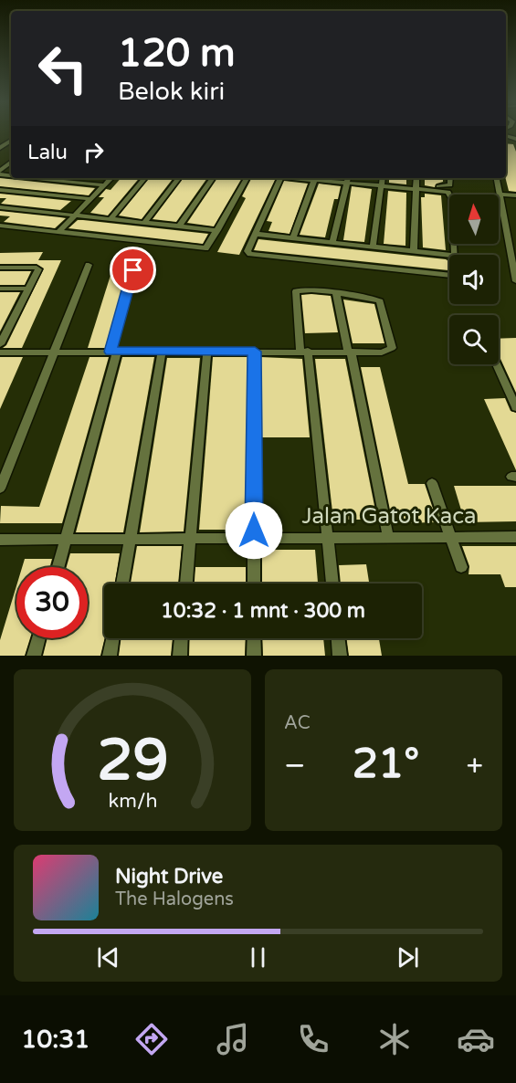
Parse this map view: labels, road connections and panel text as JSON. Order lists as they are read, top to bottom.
{
  "streets": {
    "street": ["Jalan Gatot Kaca"]
  },
  "north": "top",
  "page": {
    "turn": ["120 m", "Belok kiri"],
    "then": "Lalu",
    "limit": "30",
    "trip": "10:32 · 1 mnt · 300 m",
    "tile": "AC",
    "heat": ["−", "21°", "+"],
    "song": ["Night Drive", "The Halogens"],
    "tabs": "10:31",
    "gauge": ["29", "km/h"]
  }
}
